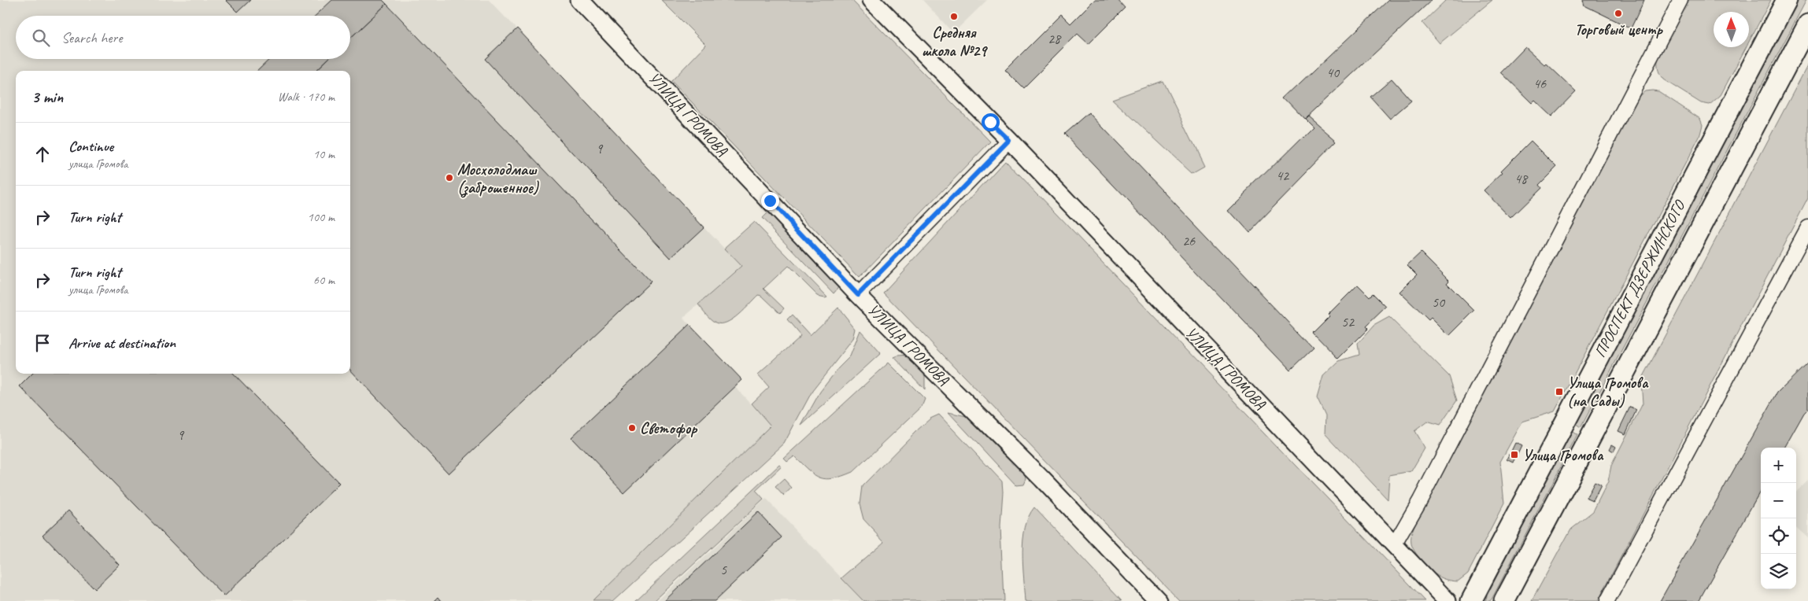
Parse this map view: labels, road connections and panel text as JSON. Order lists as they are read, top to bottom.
{
  "streets": {
    "main road": ["ПРОСПЕКТ ДЗЕРЖИНСКОГО"],
    "street": ["УЛИЦА ГРОМОВА"]
  },
  "places": {
    "other": [
      "Торговый центр",
      "Средняя школа №29",
      "Мосхолодмаш (заброшенное)",
      "Светофор"
    ],
    "transit": ["Улица Громова (на Сады)", "Улица Громова"]
  },
  "house_numbers": [
    "28",
    "40",
    "46",
    "9",
    "42",
    "48",
    "26",
    "50",
    "52",
    "9",
    "5"
  ],
  "north": "top",
  "page": {
    "search": "Search here",
    "heading": ["3 min", "Walk · 170 m"],
    "list": [
      ["Continue", "улица Громова", "10 m"],
      ["Turn right", "100 m"],
      ["Turn right", "улица Громова", "60 m"],
      "Arrive at destination"
    ],
    "map_buttons": ["+", "−"]
  }
}
